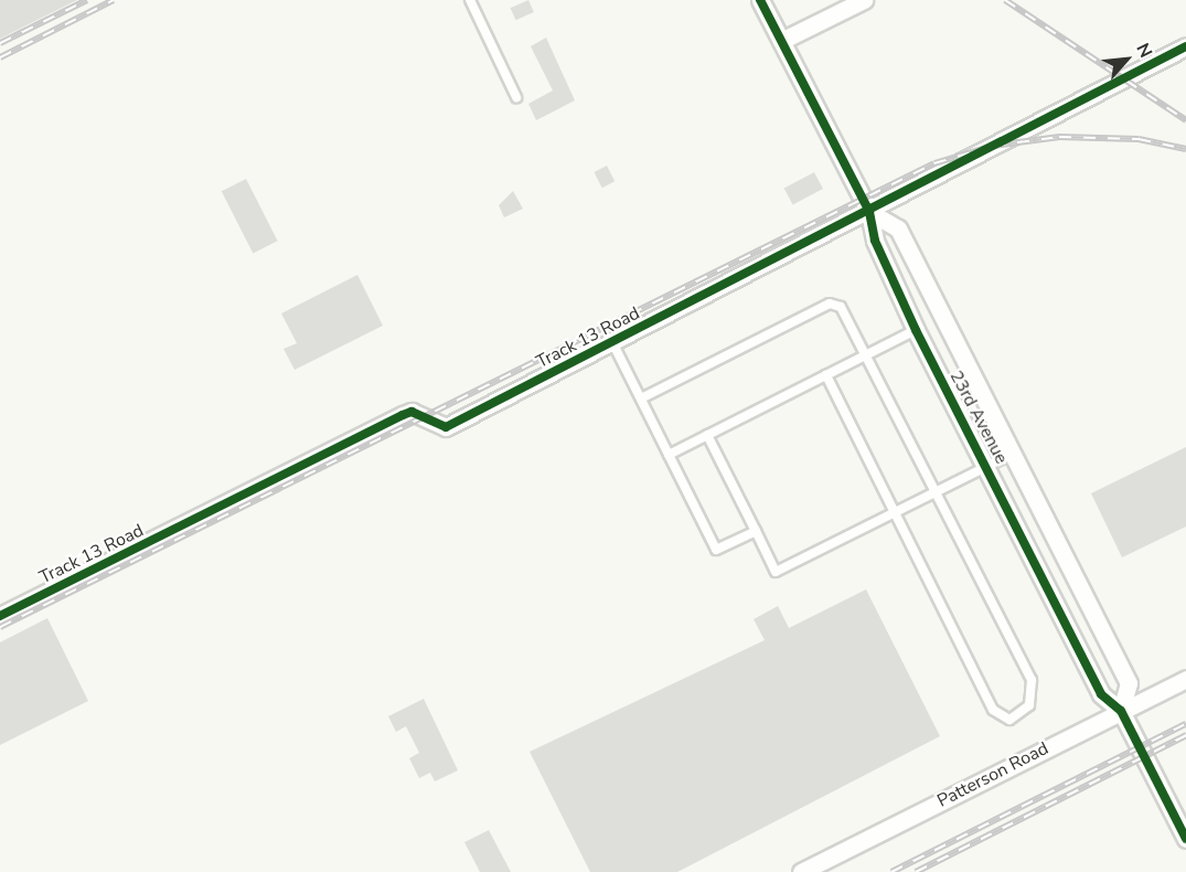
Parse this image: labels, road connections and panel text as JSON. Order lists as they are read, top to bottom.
{
  "streets": {
    "street": ["Track 13 Road", "23rd Avenue", "Patterson Road"]
  },
  "crossings": [
    ["Track 13 Road", "23rd Avenue"],
    ["23rd Avenue", "Patterson Road"]
  ],
  "north": "top right"
}
